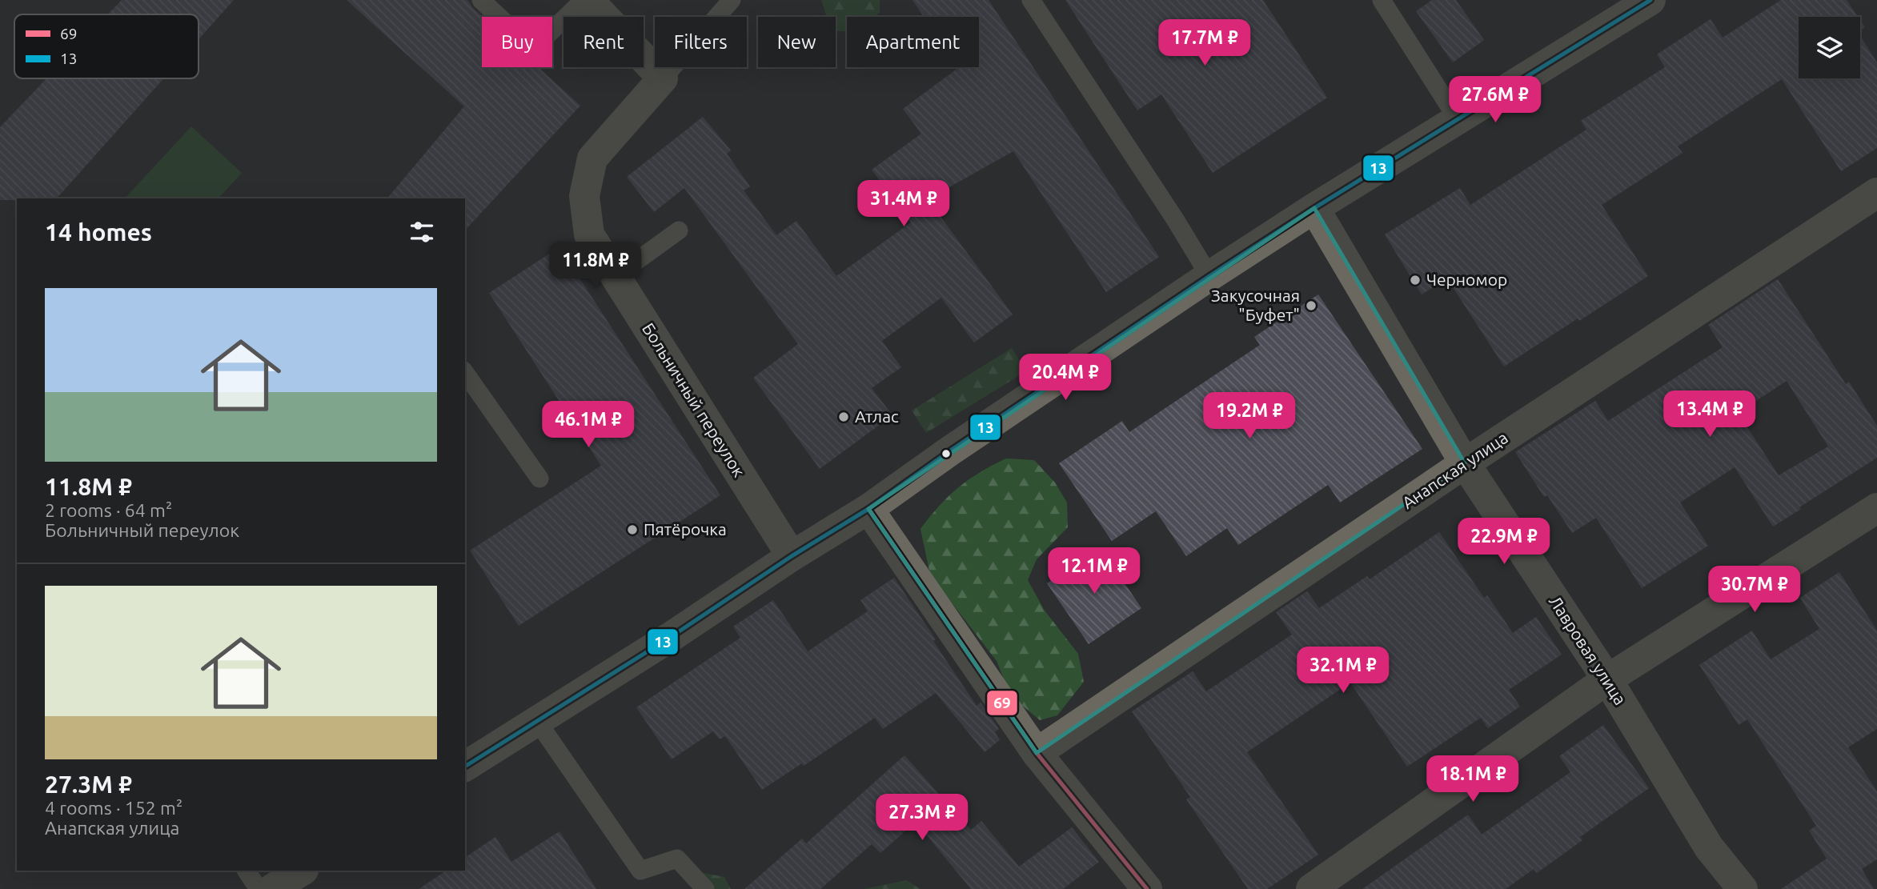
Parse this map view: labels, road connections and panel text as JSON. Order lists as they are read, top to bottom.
{
  "streets": {
    "street": ["Больничный переулок", "Анапская улица", "Лавровая улица"]
  },
  "crossings": [
    ["Анапская улица", "Лавровая улица"]
  ],
  "places": [
    "Черномор",
    "Закусочная \"Буфет\"",
    "Атлас",
    "Пятёрочка"
  ],
  "lines": ["transit line 13", "transit line 69"],
  "legend": ["69", "13"],
  "page": {
    "chip": [
      "Buy",
      "Rent",
      "Filters",
      "New",
      "Apartment"
    ],
    "price": [
      "17.7M ₽",
      "27.6M ₽",
      "31.4M ₽",
      "11.8M ₽",
      "20.4M ₽",
      "13.4M ₽",
      "19.2M ₽",
      "46.1M ₽",
      "22.9M ₽",
      "12.1M ₽",
      "30.7M ₽",
      "32.1M ₽",
      "18.1M ₽",
      "27.3M ₽"
    ],
    "heading": "14 homes",
    "list": [
      {
        "name": "11.8M ₽",
        "note": "2 rooms · 64 m² · Больничный переулок"
      },
      {
        "name": "27.3M ₽",
        "note": "4 rooms · 152 m² · Анапская улица"
      }
    ]
  }
}
